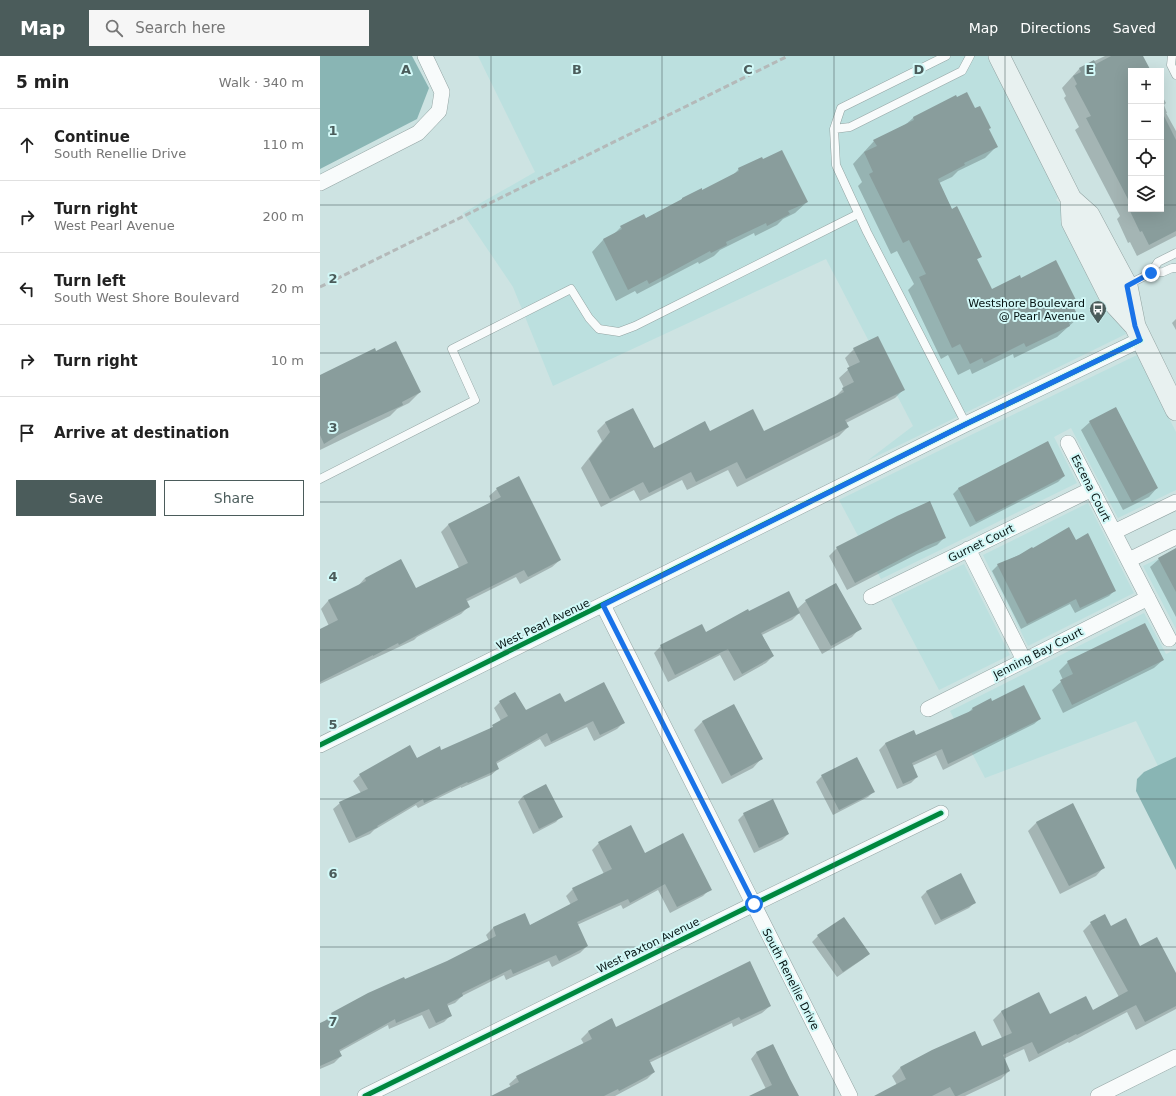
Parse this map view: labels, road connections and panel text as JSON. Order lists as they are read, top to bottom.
{
  "streets": {
    "street": [
      "Escena Court",
      "Gurnet Court",
      "West Pearl Avenue",
      "Jenning Bay Court",
      "West Paxton Avenue",
      "South Renellie Drive"
    ]
  },
  "crossings": [
    ["Escena Court", "Gurnet Court"],
    ["Escena Court", "Jenning Bay Court"],
    ["West Pearl Avenue", "South Renellie Drive"],
    ["West Paxton Avenue", "South Renellie Drive"]
  ],
  "places": {
    "bus stop": ["Westshore Boulevard @ Pearl Avenue"]
  },
  "page": {
    "header": "Map",
    "search": "Search here",
    "nav": ["Map", "Directions", "Saved"],
    "heading": ["5 min", "Walk · 340 m"],
    "map_buttons": ["+", "−"],
    "list": [
      ["Continue", "South Renellie Drive", "110 m"],
      ["Turn right", "West Pearl Avenue", "200 m"],
      ["Turn left", "South West Shore Boulevard", "20 m"],
      ["Turn right", "10 m"],
      "Arrive at destination"
    ],
    "buttons": ["Save", "Share"]
  },
  "grid": {
    "columns": [
      "A",
      "B",
      "C",
      "D",
      "E"
    ],
    "rows": [
      "1",
      "2",
      "3",
      "4",
      "5",
      "6",
      "7"
    ]
  }
}
